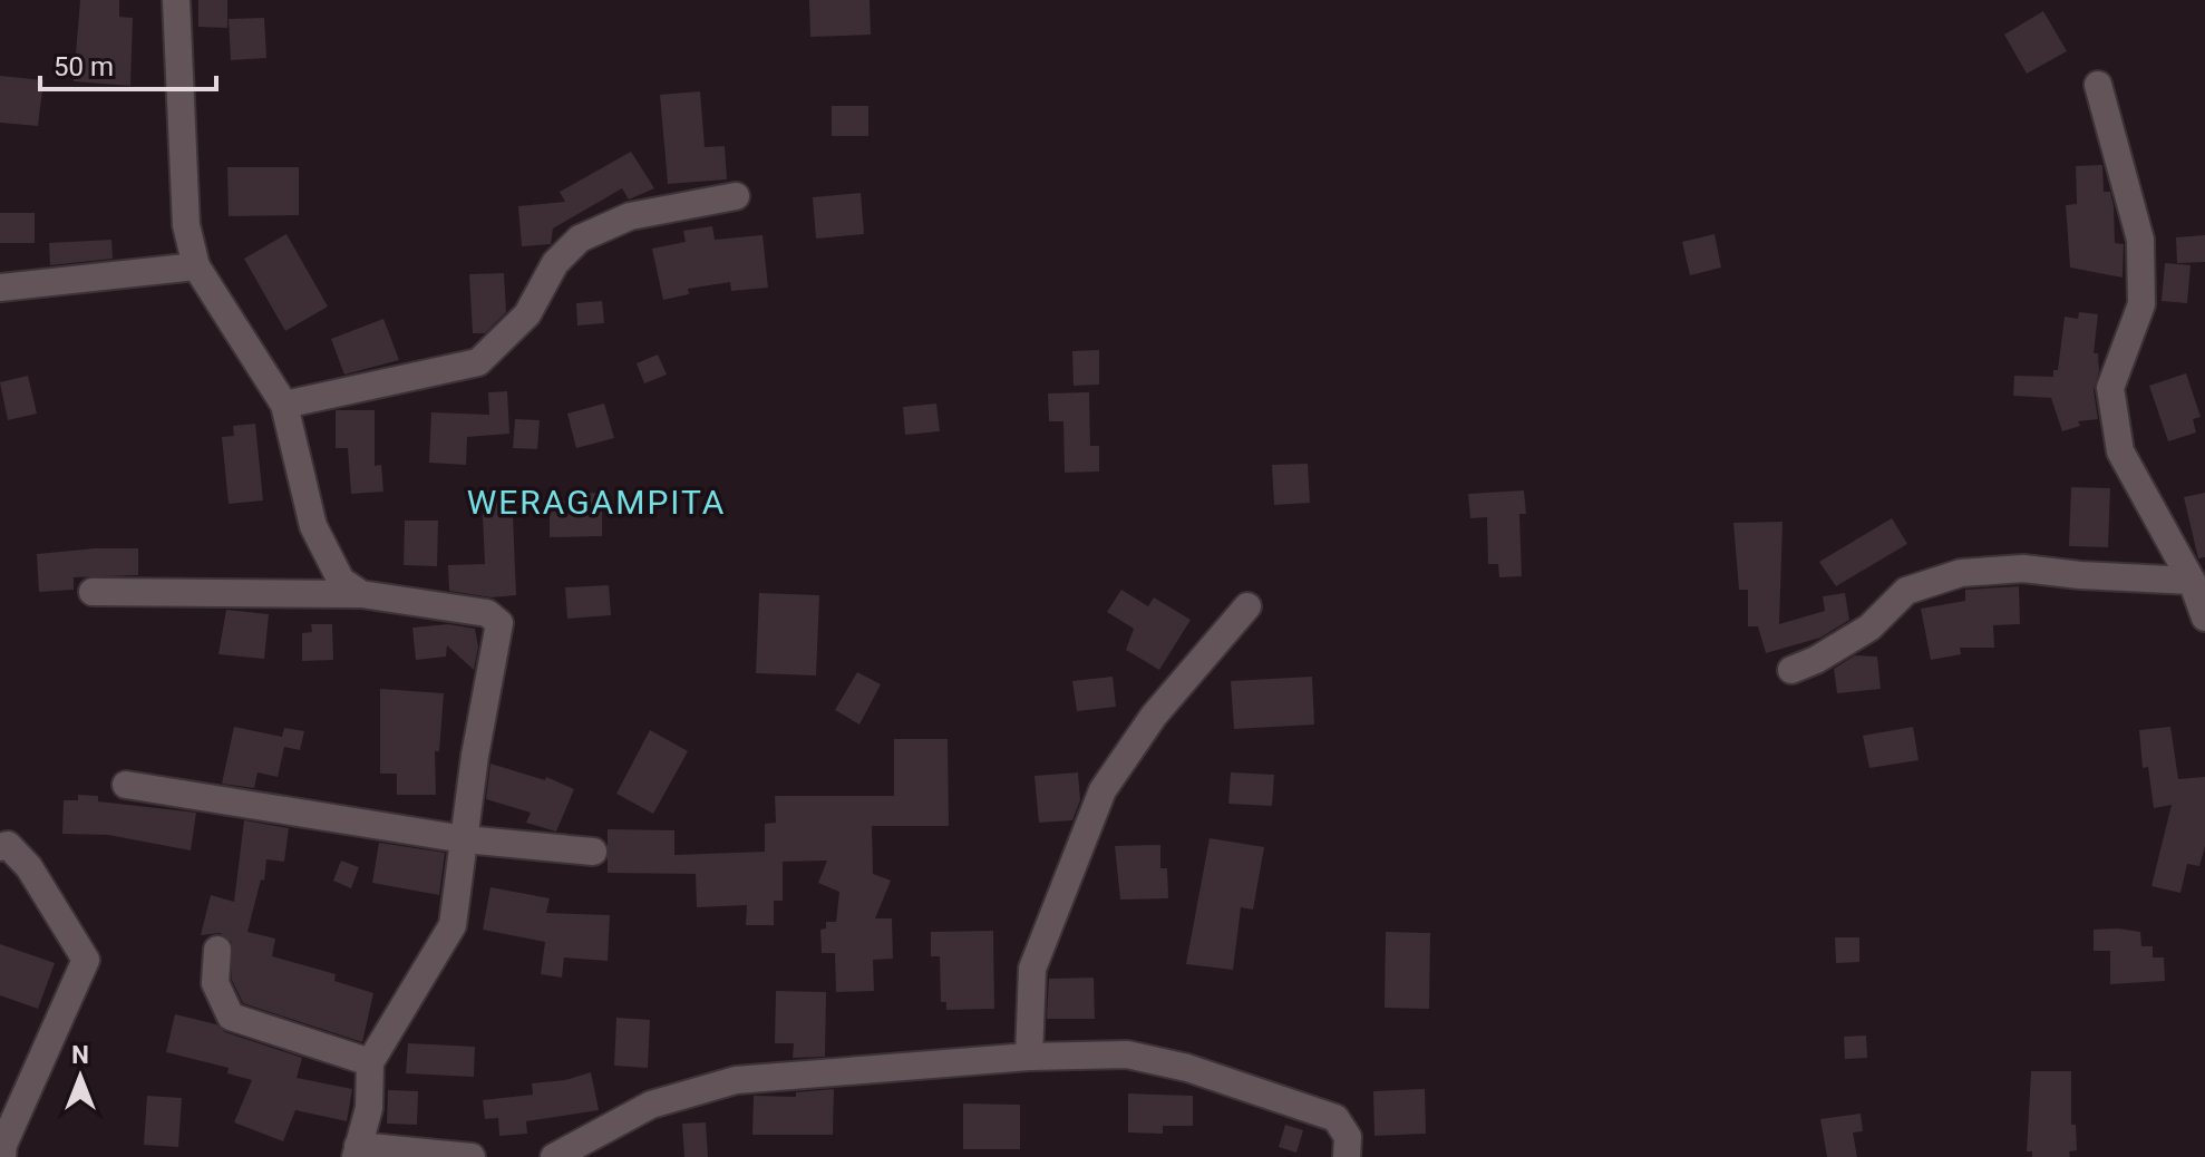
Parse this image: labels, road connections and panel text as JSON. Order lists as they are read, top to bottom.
{
  "districts": ["WERAGAMPITA"],
  "scale_bar": "50 m",
  "north": "top"
}
